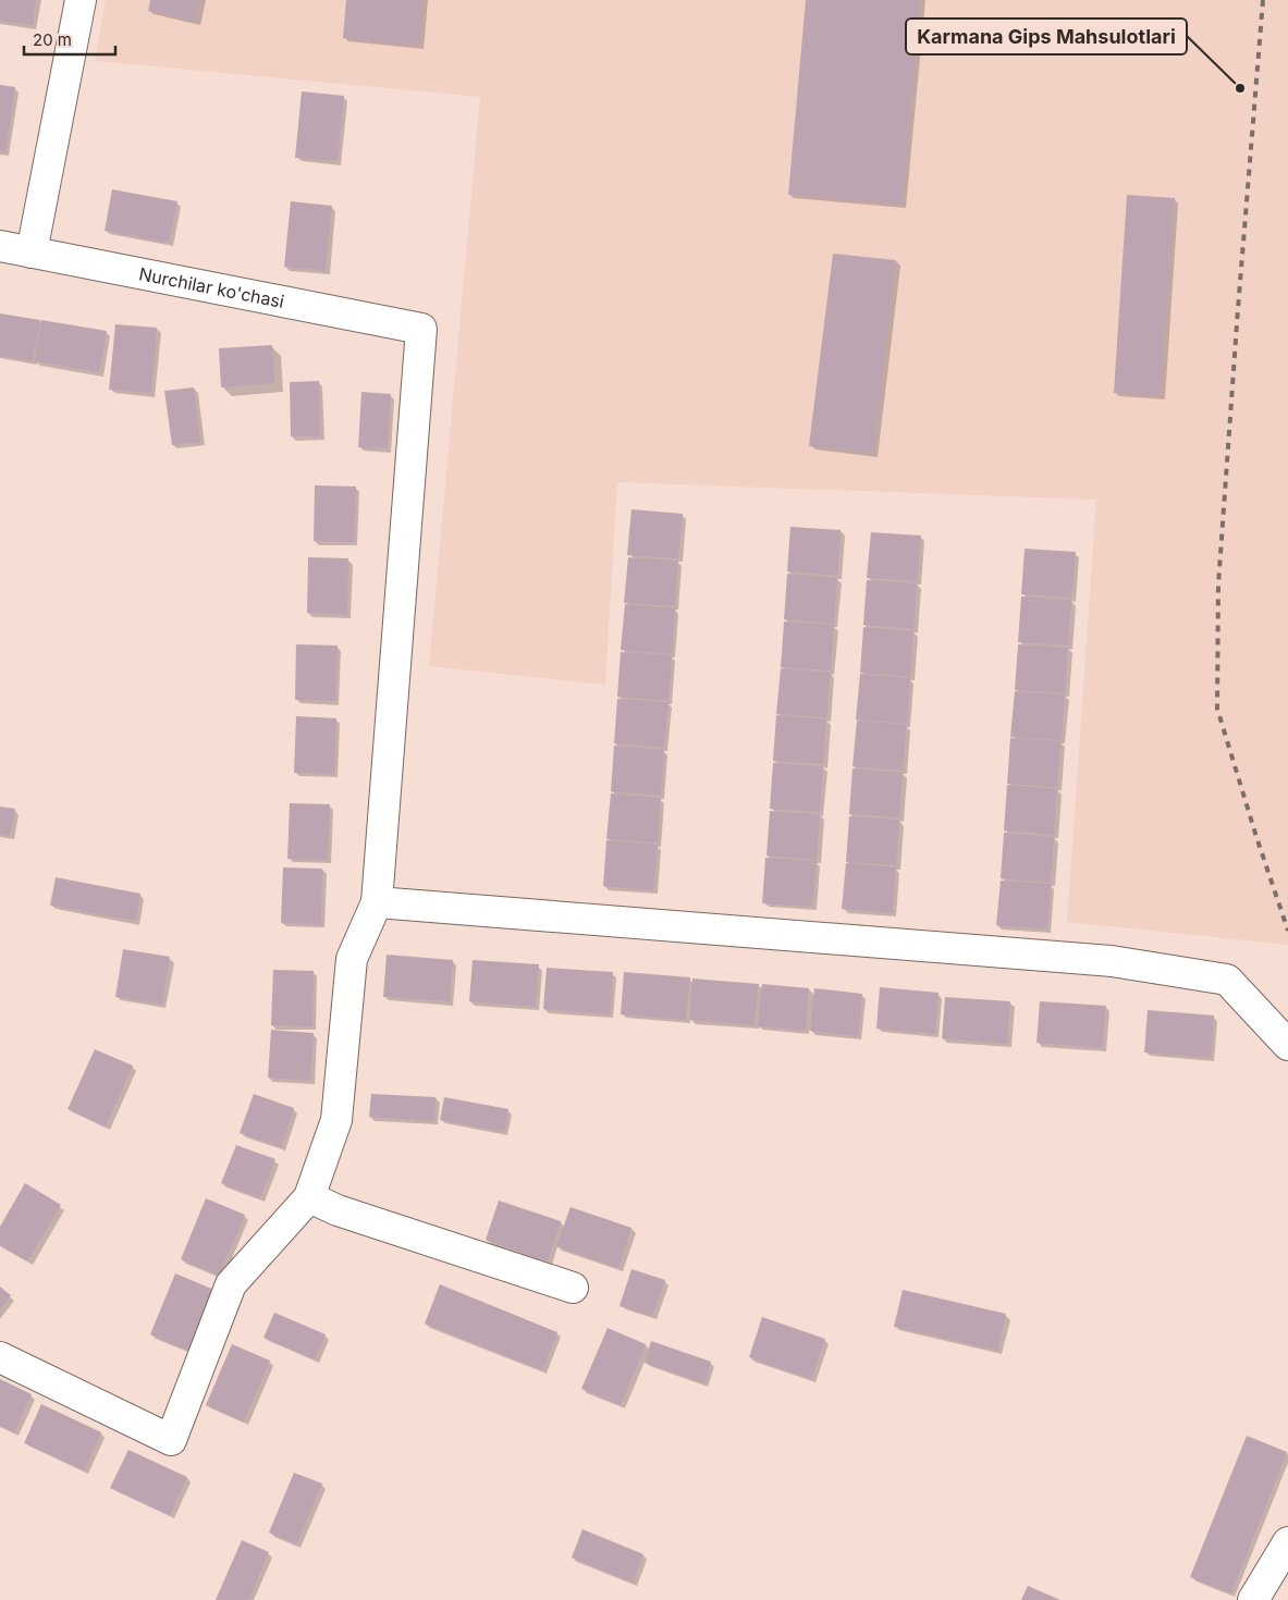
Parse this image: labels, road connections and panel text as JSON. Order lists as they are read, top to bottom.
{
  "streets": {
    "street": ["Nurchilar ko'chasi"]
  },
  "places": ["Karmana Gips Mahsulotlari"],
  "scale_bar": "20 m"
}
